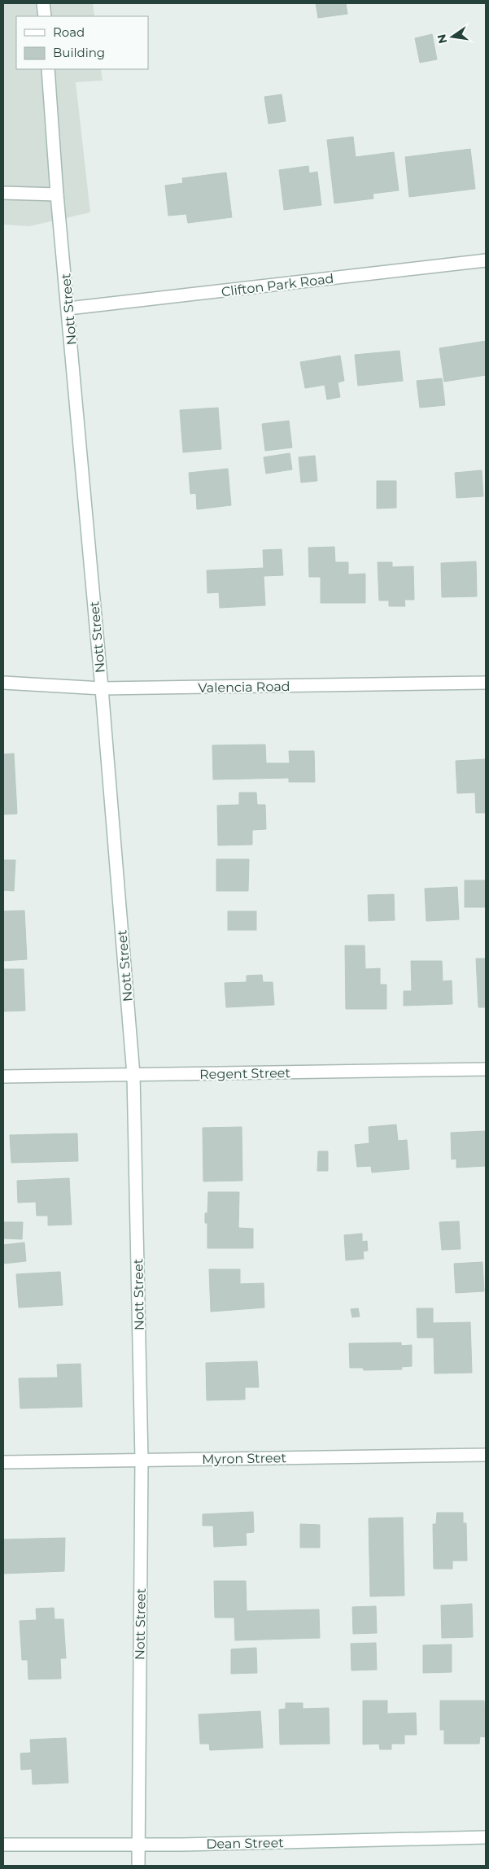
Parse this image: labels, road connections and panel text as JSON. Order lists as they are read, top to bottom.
{
  "streets": {
    "street": [
      "Clifton Park Road",
      "Nott Street",
      "Valencia Road",
      "Regent Street",
      "Myron Street",
      "Dean Street"
    ]
  },
  "crossings": [
    ["Clifton Park Road", "Nott Street"],
    ["Nott Street", "Valencia Road"],
    ["Nott Street", "Regent Street"],
    ["Nott Street", "Myron Street"],
    ["Nott Street", "Dean Street"]
  ],
  "legend": ["Road", "Building"],
  "north": "left"
}
